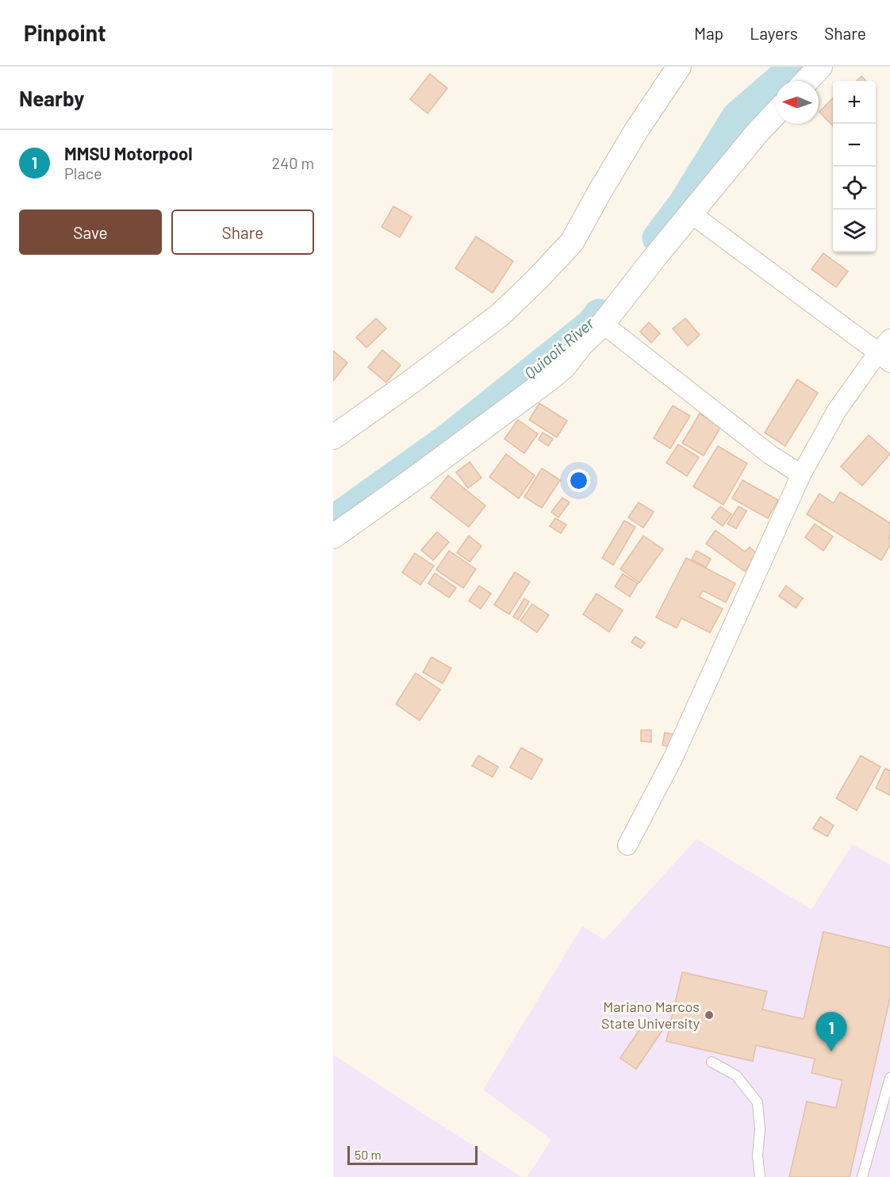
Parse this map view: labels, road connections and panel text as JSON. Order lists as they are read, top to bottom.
{
  "water": ["Quiaoit River"],
  "places": ["Mariano Marcos State University"],
  "scale_bar": "50 m",
  "north": "left",
  "page": {
    "header": "Pinpoint",
    "nav": ["Map", "Layers", "Share"],
    "heading": "Nearby",
    "map_buttons": ["+", "−"],
    "list": [
      {
        "mark": "1",
        "name": "MMSU Motorpool",
        "note": "Place",
        "value": "240 m"
      }
    ],
    "buttons": ["Save", "Share"],
    "pins": "1",
    "scale": "50 m"
  }
}
